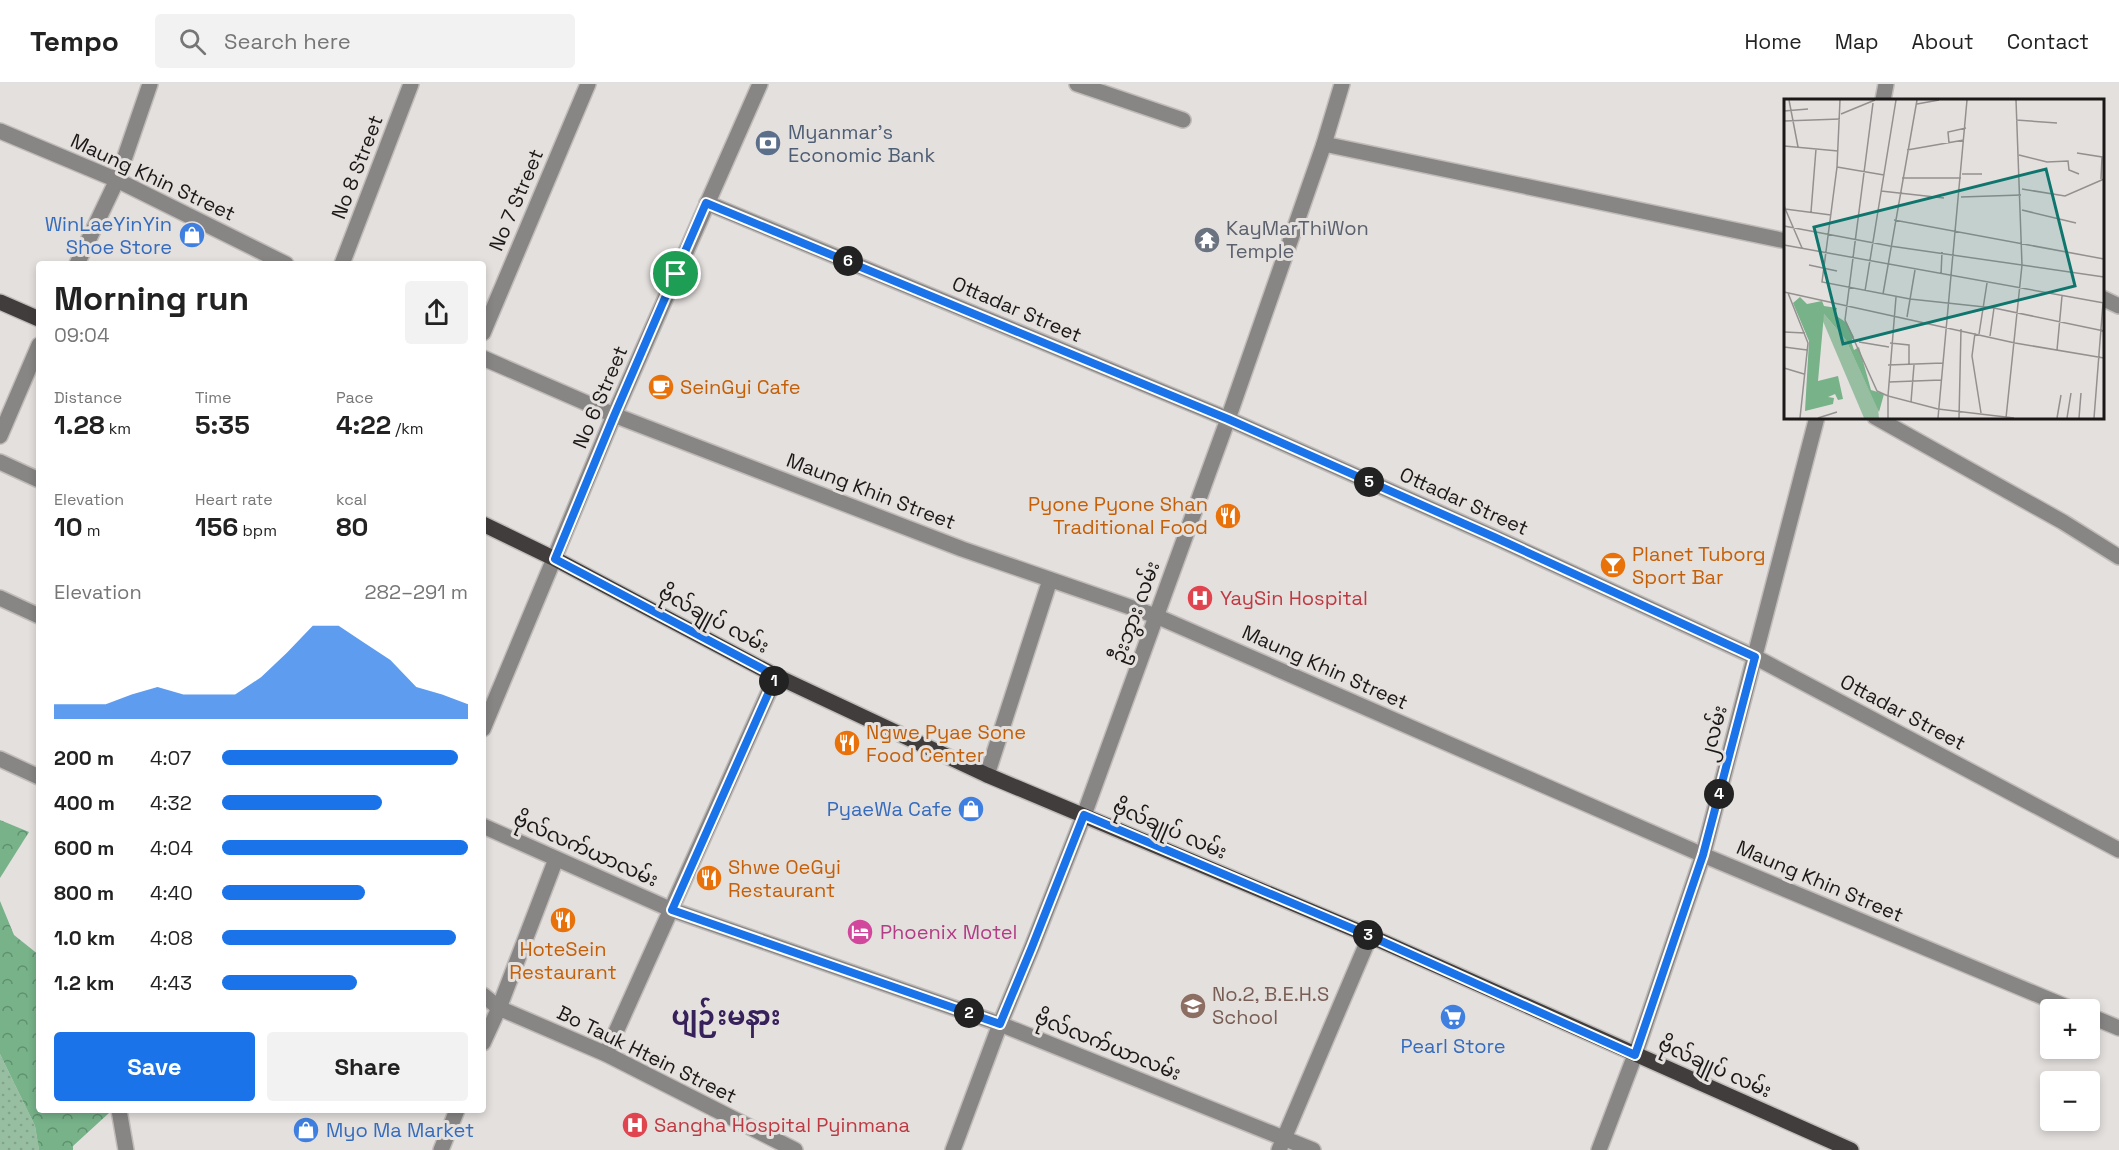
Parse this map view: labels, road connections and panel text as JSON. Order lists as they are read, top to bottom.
{
  "streets": {
    "main road": ["ဗိုလ်ချုပ် လမ်း"],
    "street": [
      "No 8 Street",
      "Maung Khin Street",
      "No 7 Street",
      "Ottadar Street",
      "No 6 Street",
      "ဦးဘွား လမ်း",
      "၂လမ်း",
      "ဗိုလ်လက်ယာလမ်း",
      "Bo Tauk Htein Street"
    ]
  },
  "crossings": [
    ["Maung Khin Street", "No 6 Street"],
    ["Maung Khin Street", "ဦးဘွား လမ်း"],
    ["Maung Khin Street", "၂လမ်း"],
    ["Ottadar Street", "No 6 Street"],
    ["Ottadar Street", "ဦးဘွား လမ်း"],
    ["Ottadar Street", "၂လမ်း"],
    ["No 6 Street", "ဗိုလ်ချုပ် လမ်း"],
    ["ဦးဘွား လမ်း", "ဗိုလ်ချုပ် လမ်း"],
    ["ဦးဘွား လမ်း", "ဗိုလ်လက်ယာလမ်း"],
    ["ဗိုလ်ချုပ် လမ်း", "၂လမ်း"]
  ],
  "districts": ["ပျဉ်းမနား"],
  "places": {
    "bank": ["Myanmar's Economic Bank"],
    "shop": ["WinLaeYinYin Shoe Store", "PyaeWa Cafe", "Myo Ma Market"],
    "temple": ["KayMarThiWon Temple"],
    "cafe": ["SeinGyi Cafe"],
    "restaurant": [
      "Pyone Pyone Shan Traditional Food",
      "Ngwe Pyae Sone Food Center",
      "Shwe OeGyi Restaurant",
      "HoteSein Restaurant"
    ],
    "bar": ["Planet Tuborg Sport Bar"],
    "hospital": ["YaySin Hospital", "Sangha Hospital Pyinmana"],
    "hotel": ["Phoenix Motel"],
    "school or university": ["No.2, B.E.H.S School"],
    "supermarket": ["Pearl Store"]
  },
  "page": {
    "header": "Tempo",
    "search": "Search here",
    "nav": [
      "Home",
      "Map",
      "About",
      "Contact"
    ],
    "pins": [
      "6",
      "5",
      "1",
      "4",
      "3",
      "2"
    ],
    "heading": ["Morning run", "09:04"],
    "stats": [
      ["Distance", "1.28 km"],
      ["Time", "5:35"],
      ["Pace", "4:22 /km"],
      ["Elevation", "10 m"],
      ["Heart rate", "156 bpm"],
      ["kcal", "80"]
    ],
    "chart": ["Elevation", "282–291 m"],
    "list": [
      {
        "name": "200 m",
        "note": "4:07"
      },
      {
        "name": "400 m",
        "note": "4:32"
      },
      {
        "name": "600 m",
        "note": "4:04"
      },
      {
        "name": "800 m",
        "note": "4:40"
      },
      {
        "name": "1.0 km",
        "note": "4:08"
      },
      {
        "name": "1.2 km",
        "note": "4:43"
      }
    ],
    "map_buttons": ["+", "−"],
    "buttons": ["Save", "Share"]
  }
}
